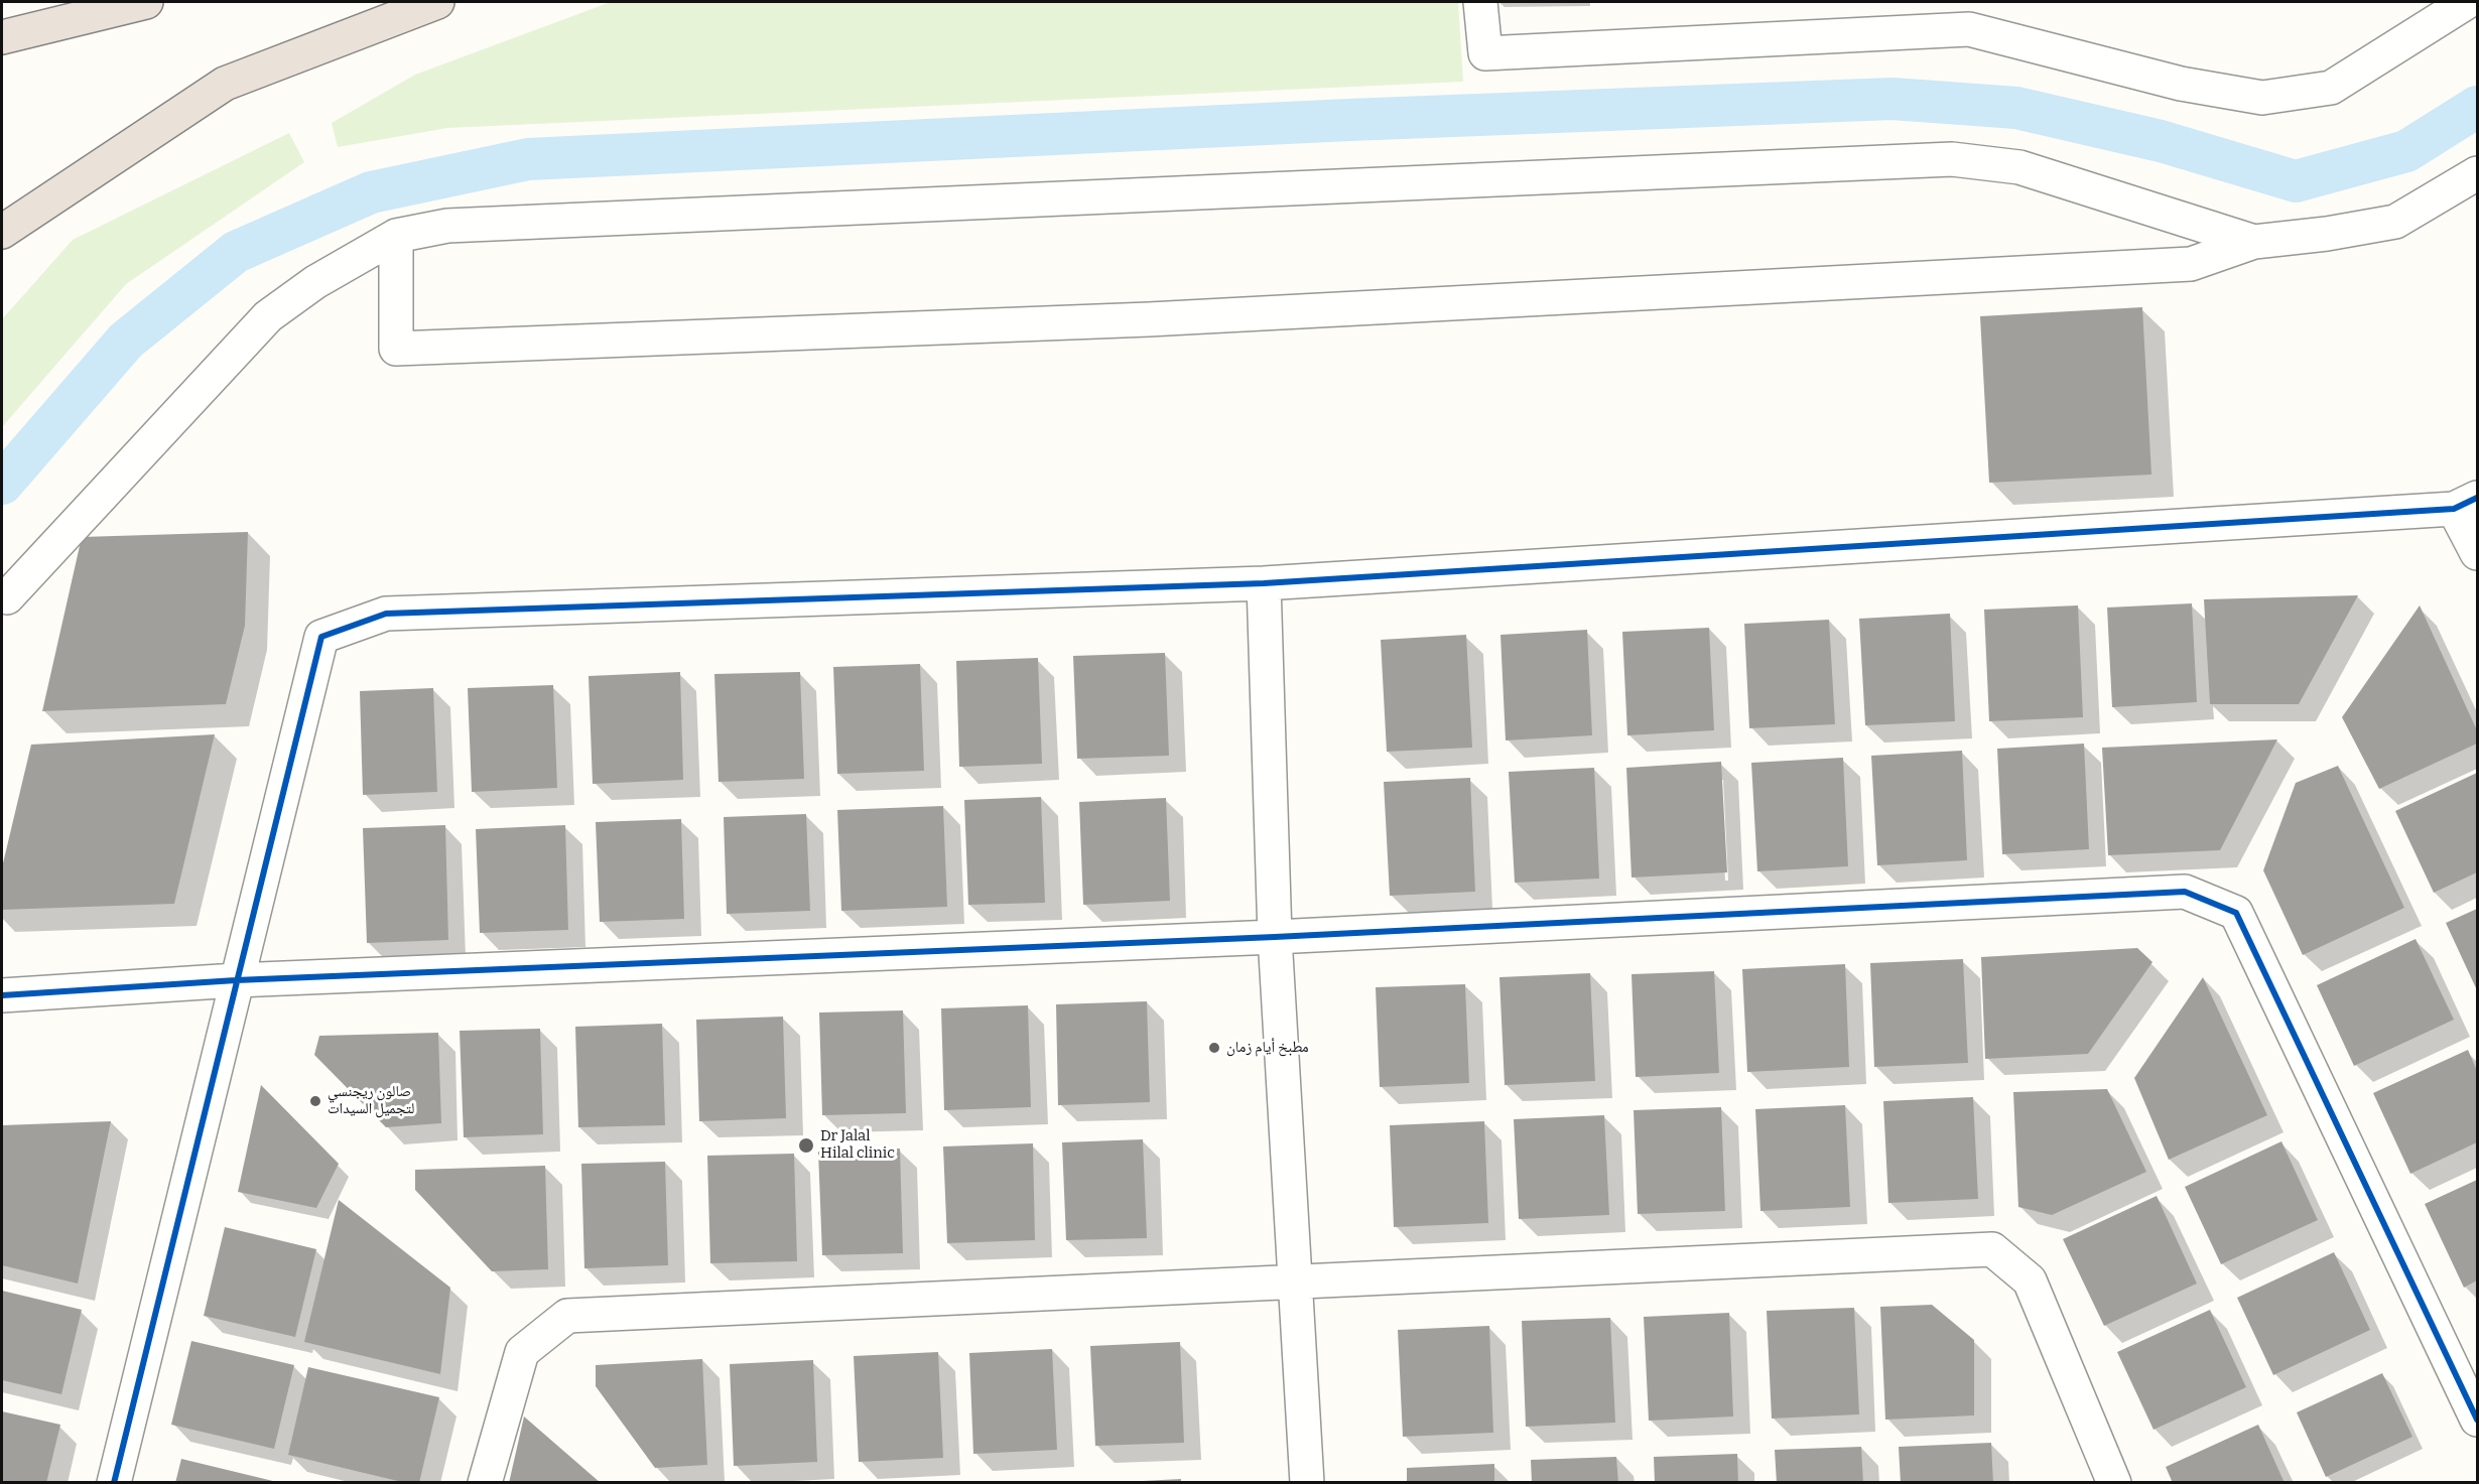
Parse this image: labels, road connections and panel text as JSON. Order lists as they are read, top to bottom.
{
  "places": ["مطبخ أيام زمان", "صالون ريجنسي لتجميل السيدات", "Dr Jalal Hilal clinic"]
}
